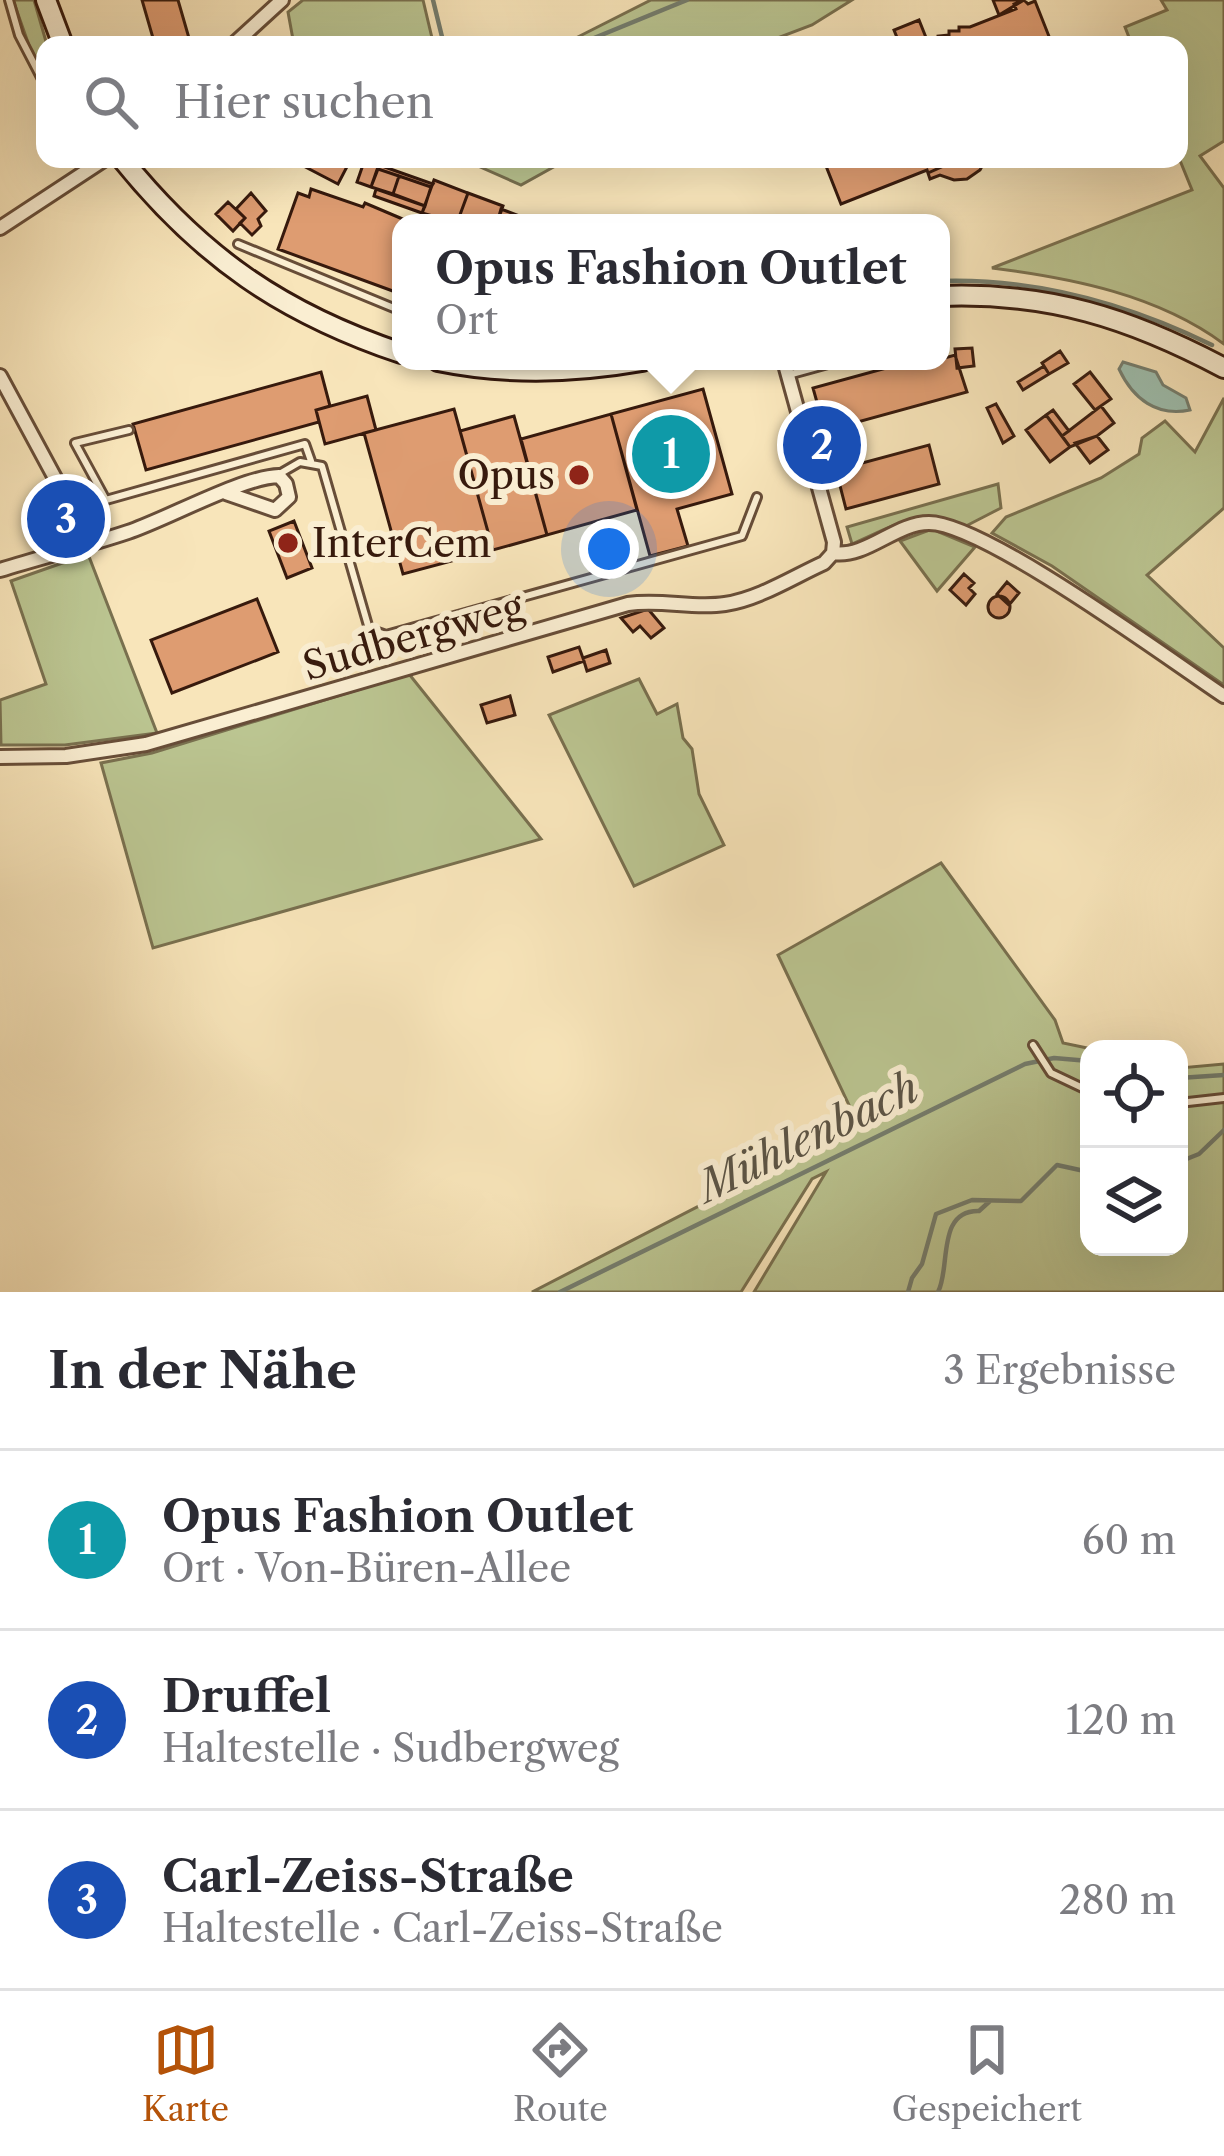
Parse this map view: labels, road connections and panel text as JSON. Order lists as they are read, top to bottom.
{
  "streets": {
    "street": ["Sudbergweg"]
  },
  "water": ["Mühlenbach"],
  "places": ["Opus", "InterCem"],
  "page": {
    "search": "Hier suchen",
    "popup": ["Opus Fashion Outlet", "Ort"],
    "pins": ["2", "1", "3"],
    "heading": ["In der Nähe", "3 Ergebnisse"],
    "list": [
      {
        "mark": "1",
        "name": "Opus Fashion Outlet",
        "note": "Ort · Von-Büren-Allee",
        "value": "60 m"
      },
      {
        "mark": "2",
        "name": "Druffel",
        "note": "Haltestelle · Sudbergweg",
        "value": "120 m"
      },
      {
        "mark": "3",
        "name": "Carl-Zeiss-Straße",
        "note": "Haltestelle · Carl-Zeiss-Straße",
        "value": "280 m"
      }
    ],
    "nav": ["Karte", "Route", "Gespeichert"]
  }
}
